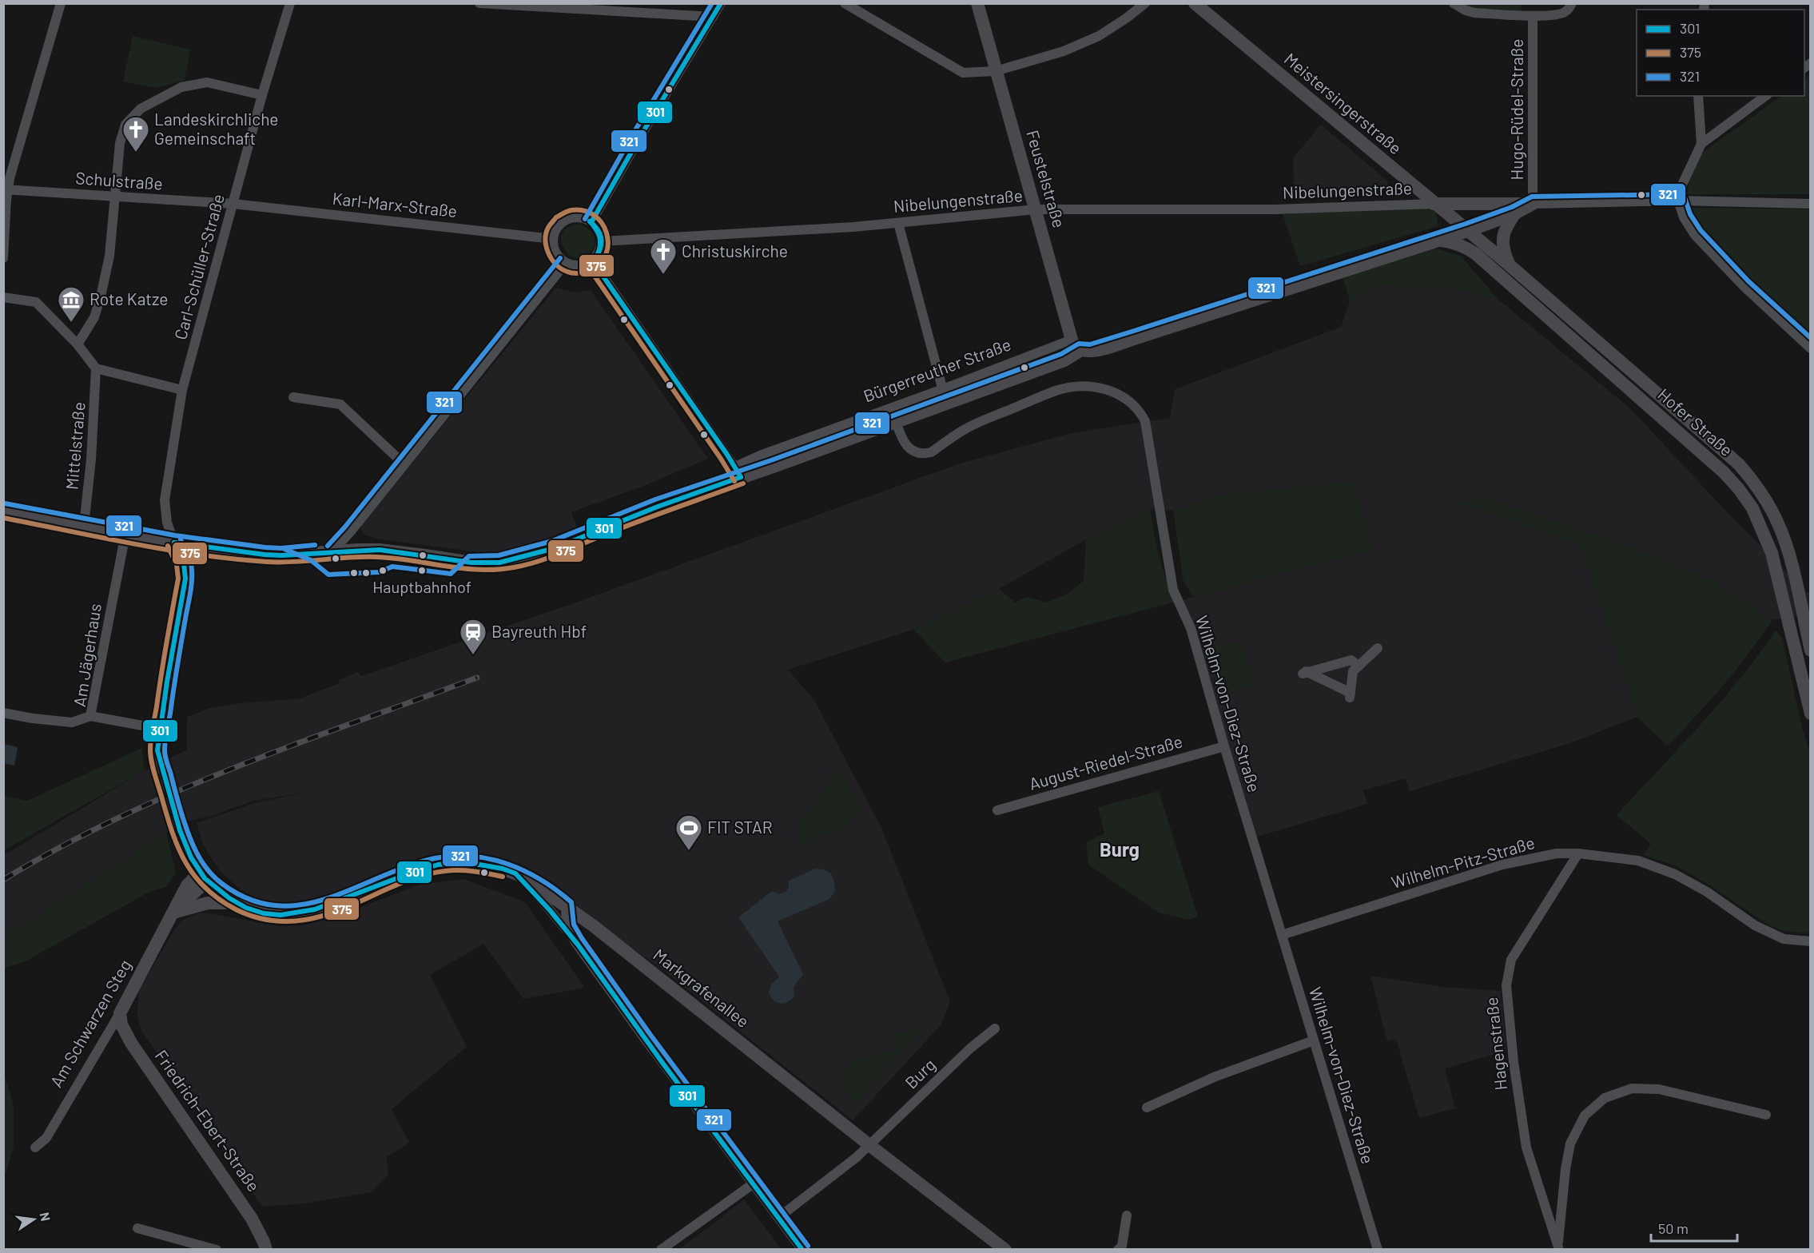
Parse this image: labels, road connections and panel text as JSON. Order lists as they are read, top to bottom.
{
  "streets": {
    "street": [
      "Meistersingerstraße",
      "Hugo-Rüdel-Straße",
      "Feustelstraße",
      "Schulstraße",
      "Nibelungenstraße",
      "Karl-Marx-Straße",
      "Carl-Schüller-Straße",
      "Bürgerreuther Straße",
      "Hofer Straße",
      "Mittelstraße",
      "Am Jägerhaus",
      "Wilhelm-von-Diez-Straße",
      "August-Riedel-Straße",
      "Wilhelm-Pitz-Straße",
      "Markgrafenallee",
      "Am Schwarzen Steg",
      "Hagenstraße",
      "Burg",
      "Friedrich-Ebert-Straße"
    ]
  },
  "crossings": [
    ["Meistersingerstraße", "Nibelungenstraße"],
    ["Meistersingerstraße", "Bürgerreuther Straße"],
    ["Meistersingerstraße", "Hofer Straße"],
    ["Hugo-Rüdel-Straße", "Bürgerreuther Straße"],
    ["Feustelstraße", "Nibelungenstraße"],
    ["Feustelstraße", "Bürgerreuther Straße"],
    ["Schulstraße", "Karl-Marx-Straße"],
    ["Schulstraße", "Carl-Schüller-Straße"],
    ["Nibelungenstraße", "Karl-Marx-Straße"],
    ["Karl-Marx-Straße", "Carl-Schüller-Straße"],
    ["Carl-Schüller-Straße", "Bürgerreuther Straße"],
    ["Bürgerreuther Straße", "Hofer Straße"],
    ["Bürgerreuther Straße", "Mittelstraße"],
    ["Bürgerreuther Straße", "Am Jägerhaus"],
    ["Bürgerreuther Straße", "Wilhelm-von-Diez-Straße"],
    ["Wilhelm-von-Diez-Straße", "August-Riedel-Straße"],
    ["Wilhelm-von-Diez-Straße", "Wilhelm-Pitz-Straße"],
    ["Wilhelm-Pitz-Straße", "Hagenstraße"],
    ["Markgrafenallee", "Burg"],
    ["Am Schwarzen Steg", "Friedrich-Ebert-Straße"]
  ],
  "districts": ["Burg"],
  "places": {
    "church": ["Landeskirchliche Gemeinschaft", "Christuskirche"],
    "museum": ["Rote Katze"],
    "other": ["Hauptbahnhof"],
    "station": ["Bayreuth Hbf"],
    "sports": ["FIT STAR"]
  },
  "lines": ["transit line 301", "transit line 321", "transit line 375"],
  "legend": ["301", "375", "321"],
  "scale_bar": "50 m",
  "north": "right"
}
